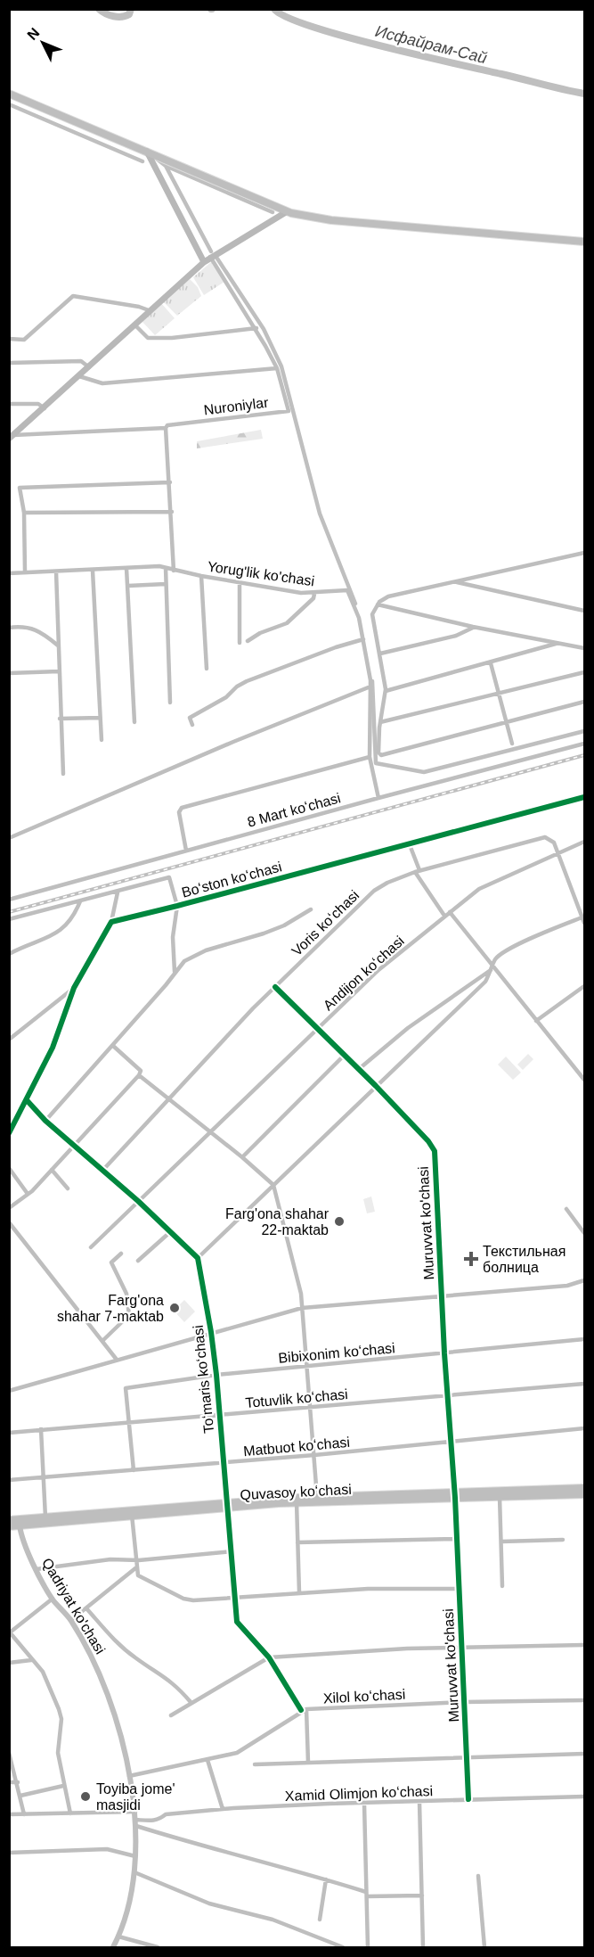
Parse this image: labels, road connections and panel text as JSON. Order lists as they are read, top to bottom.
{
  "streets": {
    "main road": ["Nuroniylar", "Quvasoy koʻchasi"],
    "street": [
      "Yorug'lik ko'chasi",
      "8 Mart koʻchasi",
      "Boʻston koʻchasi",
      "Voris koʻchasi",
      "Andijon koʻchasi",
      "Muruvvat ko'chasi",
      "Bibixonim koʻchasi",
      "Toʻmaris koʻchasi",
      "Totuvlik koʻchasi",
      "Matbuot koʻchasi",
      "Qadriyat ko'chasi",
      "Xilol koʻchasi",
      "Xamid Olimjon koʻchasi"
    ]
  },
  "crossings": [
    ["Yorug'lik ko'chasi", "8 Mart koʻchasi"],
    ["Voris koʻchasi", "Andijon koʻchasi"],
    ["Voris koʻchasi", "Muruvvat ko'chasi"],
    ["Andijon koʻchasi", "Muruvvat ko'chasi"],
    ["Muruvvat ko'chasi", "Bibixonim koʻchasi"],
    ["Muruvvat ko'chasi", "Totuvlik koʻchasi"],
    ["Muruvvat ko'chasi", "Matbuot koʻchasi"],
    ["Muruvvat ko'chasi", "Quvasoy koʻchasi"],
    ["Muruvvat ko'chasi", "Xilol koʻchasi"],
    ["Muruvvat ko'chasi", "Xamid Olimjon koʻchasi"],
    ["Bibixonim koʻchasi", "Toʻmaris koʻchasi"],
    ["Bibixonim koʻchasi", "Totuvlik koʻchasi"],
    ["Toʻmaris koʻchasi", "Totuvlik koʻchasi"],
    ["Toʻmaris koʻchasi", "Matbuot koʻchasi"],
    ["Toʻmaris koʻchasi", "Quvasoy koʻchasi"],
    ["Toʻmaris koʻchasi", "Xilol koʻchasi"],
    ["Quvasoy koʻchasi", "Qadriyat ko'chasi"],
    ["Qadriyat ko'chasi", "Xamid Olimjon koʻchasi"]
  ],
  "water": ["Исфайрам-Сай"],
  "places": {
    "other": ["Farg'ona shahar 22-maktab", "Farg'ona shahar 7-maktab", "Toyiba jome' masjidi"],
    "health": ["Текстильная болница"]
  },
  "north": "top left"
}
